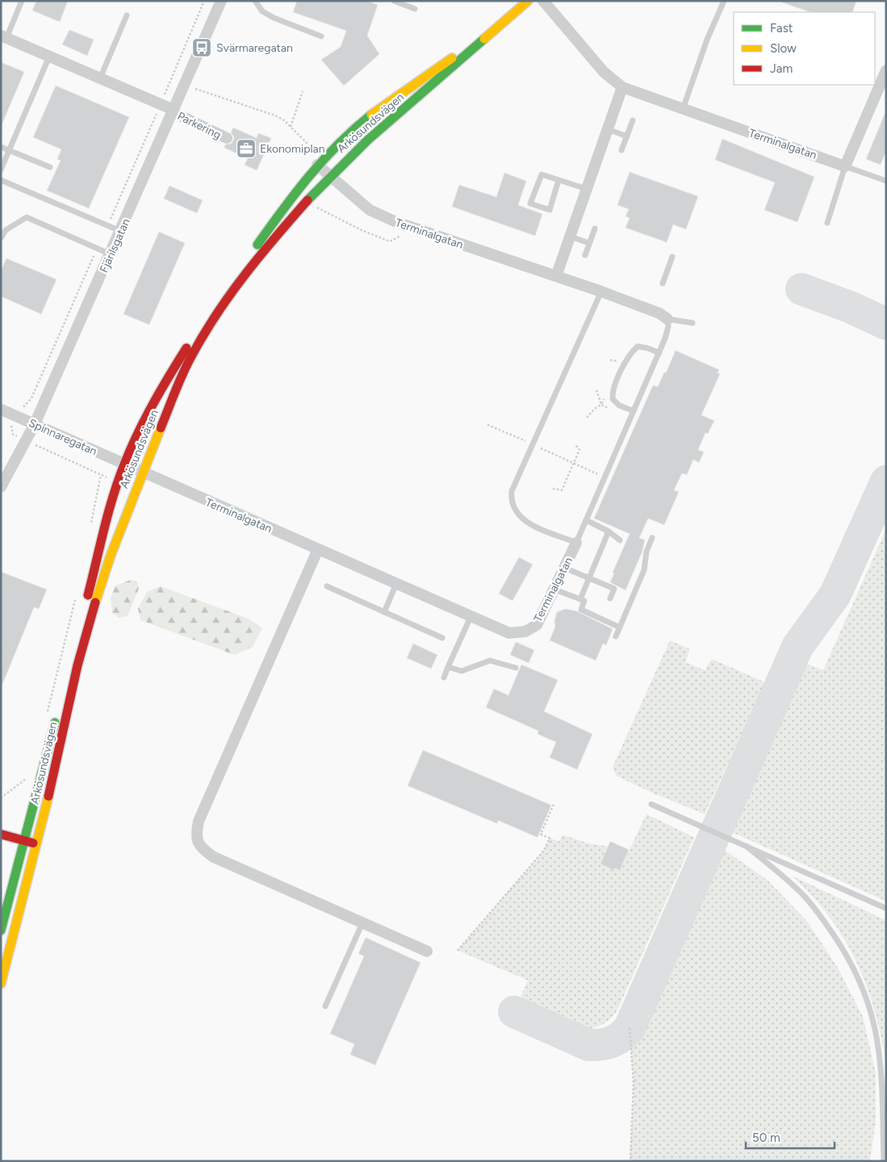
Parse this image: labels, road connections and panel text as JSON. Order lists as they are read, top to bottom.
{
  "streets": {
    "main road": ["Arkösundsvägen"],
    "street": [
      "Parkering",
      "Terminalgatan",
      "Fjärilsgatan",
      "Spinnaregatan"
    ]
  },
  "crossings": [
    ["Arkösundsvägen", "Terminalgatan"],
    ["Arkösundsvägen", "Spinnaregatan"],
    ["Parkering", "Fjärilsgatan"],
    ["Terminalgatan", "Spinnaregatan"],
    ["Fjärilsgatan", "Spinnaregatan"]
  ],
  "places": {
    "bus stop": ["Svärmaregatan"],
    "office": ["Ekonomiplan"]
  },
  "legend": ["Fast", "Slow", "Jam"],
  "scale_bar": "50 m"
}
